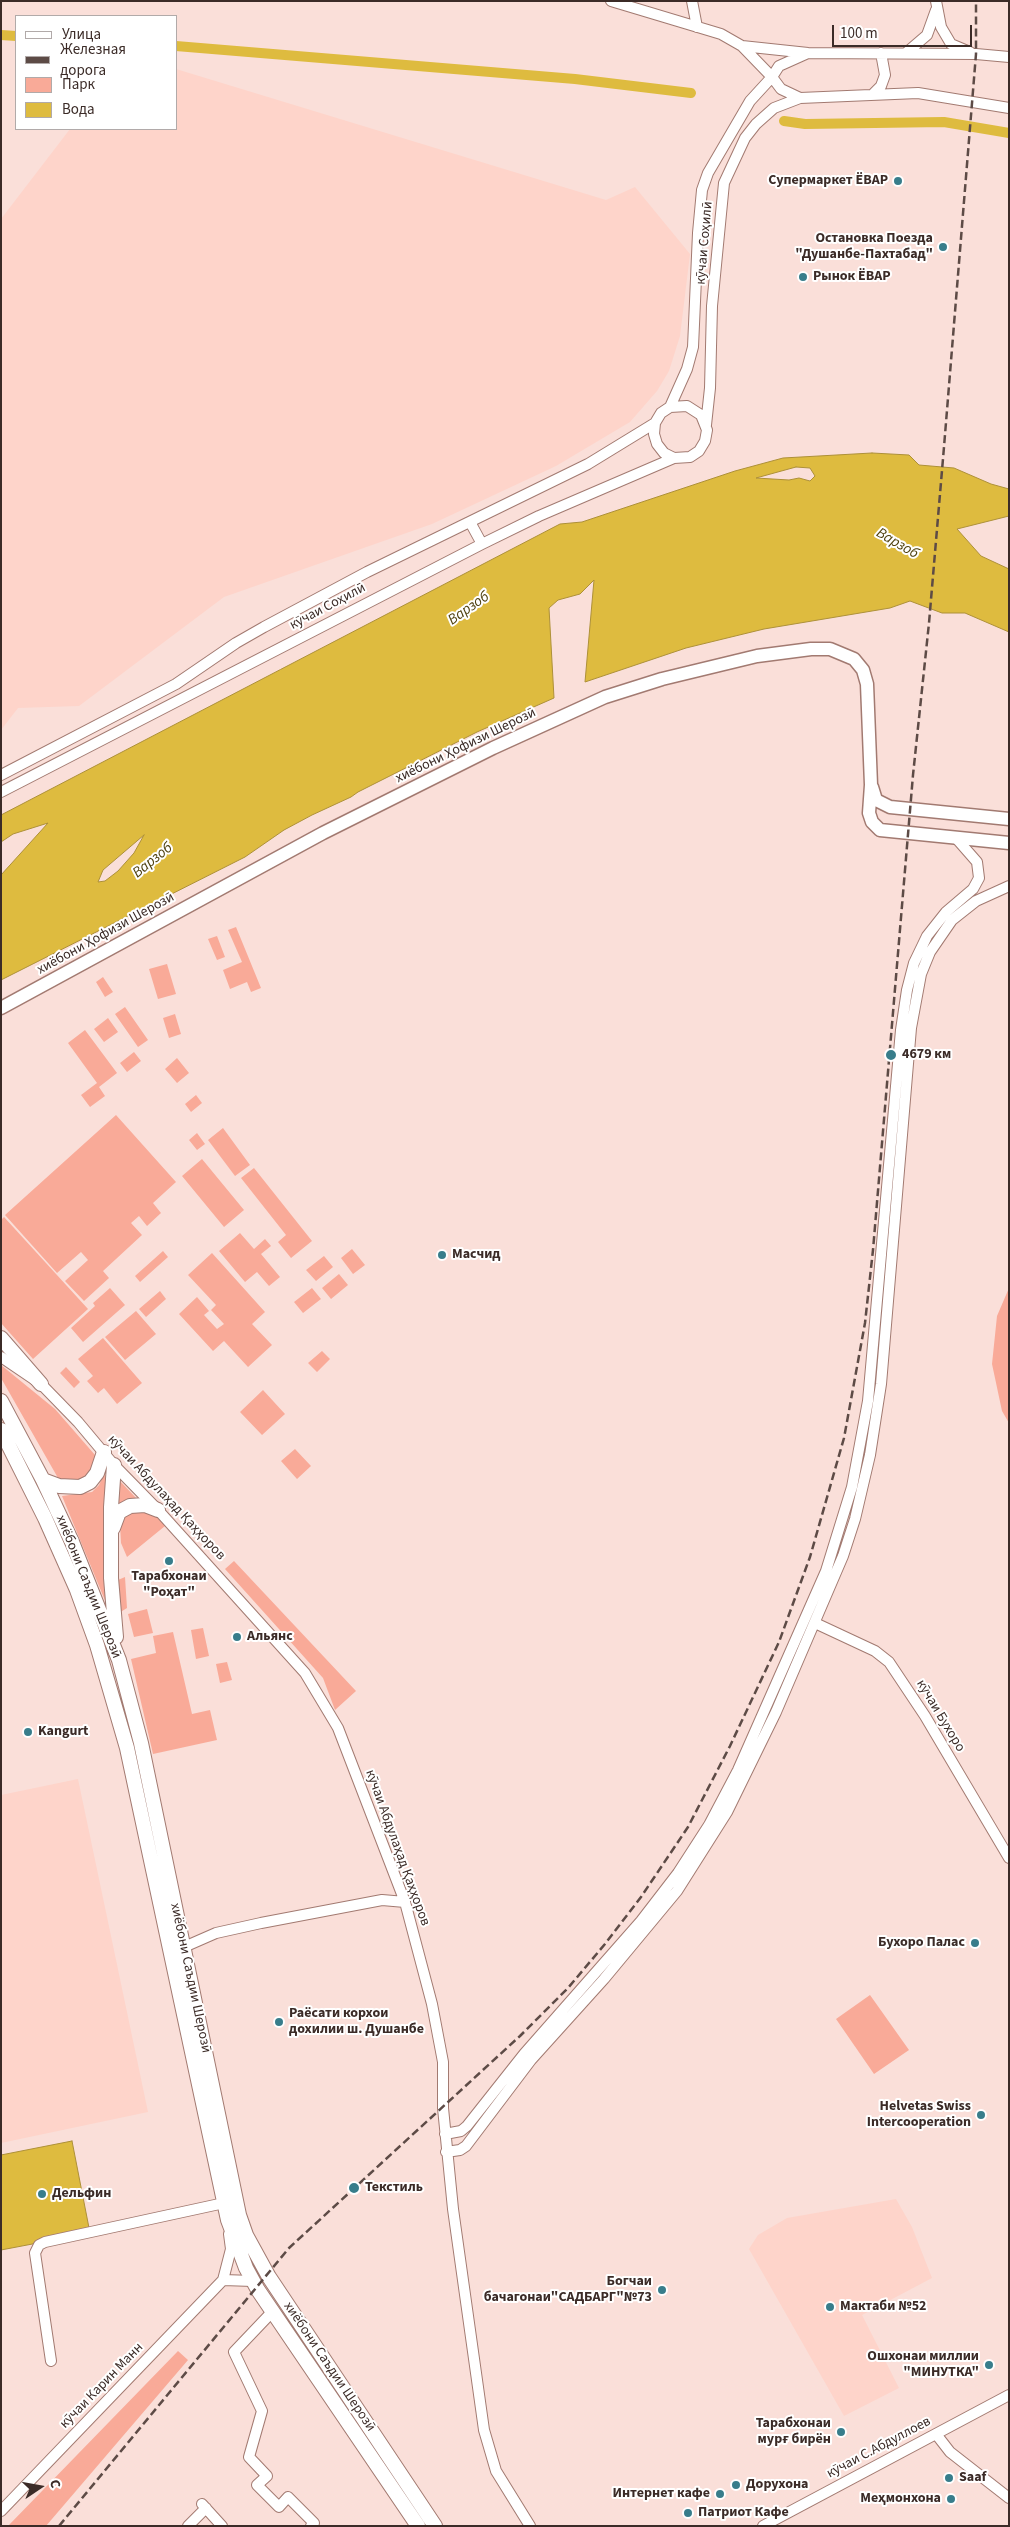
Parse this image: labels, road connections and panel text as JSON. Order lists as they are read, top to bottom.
{
  "streets": {
    "highway": ["хиёбони Саъдии Шерозӣ"],
    "main road": ["хиёбони Ҳофизи Шерозӣ"],
    "street": [
      "кӯчаи Соҳилӣ",
      "кӯчаи Абдулаҳад Қаҳҳоров",
      "кӯчаи Бухоро",
      "кӯчаи Карин Манн",
      "кӯчаи С.Абдуллоев"
    ]
  },
  "crossings": [
    ["хиёбони Саъдии Шерозӣ", "кӯчаи Карин Манн"]
  ],
  "water": ["Варзоб"],
  "places": [
    "Супермаркет ЁВАР",
    "Остановка Поезда \"Душанбе-Пахтабад\"",
    "Рынок ЁВАР",
    "4679 км",
    "Масчид",
    "Тарабхонаи \"Роҳат\"",
    "Альянс",
    "Kangurt",
    "Бухоро Палас",
    "Раёсати корхои дохилии ш. Душанбе",
    "Helvetas Swiss Intercooperation",
    "Текстиль",
    "Дельфин",
    "Богчаи бачагонаи\"САДБАРГ\"№73",
    "Мактаби №52",
    "Ошхонаи миллии \"МИНУТКА\"",
    "Тарабхонаи мурғ бирён",
    "Saaf",
    "Дорухона",
    "Интернет кафе",
    "Меҳмонхона",
    "Патриот Кафе"
  ],
  "legend": [
    "Улица",
    "Железная дорога",
    "Парк",
    "Вода"
  ],
  "scale_bar": "100 m",
  "north": "right"
}
